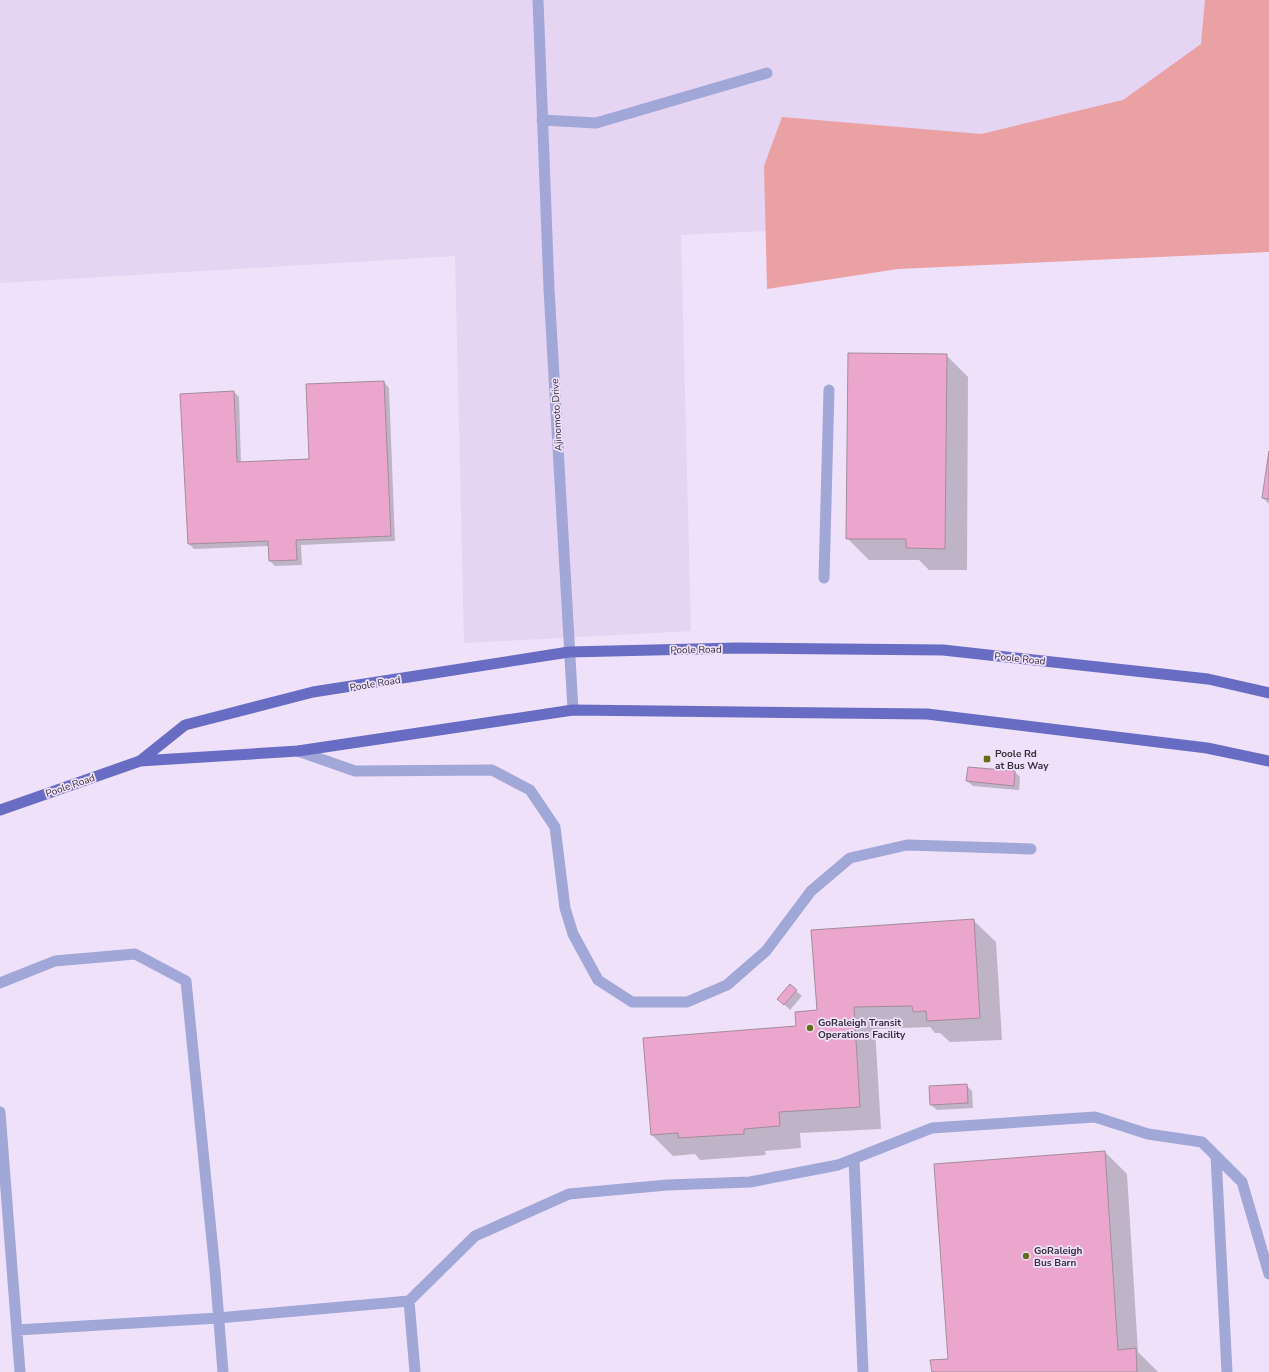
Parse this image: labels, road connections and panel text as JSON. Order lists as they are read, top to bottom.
{
  "streets": {
    "main road": ["Poole Road"],
    "street": ["Ajinomoto Drive"]
  },
  "crossings": [
    ["Ajinomoto Drive", "Poole Road"]
  ],
  "places": {
    "transit": ["Poole Rd at Bus Way"],
    "other": ["GoRaleigh Transit Operations Facility", "GoRaleigh Bus Barn"]
  }
}
